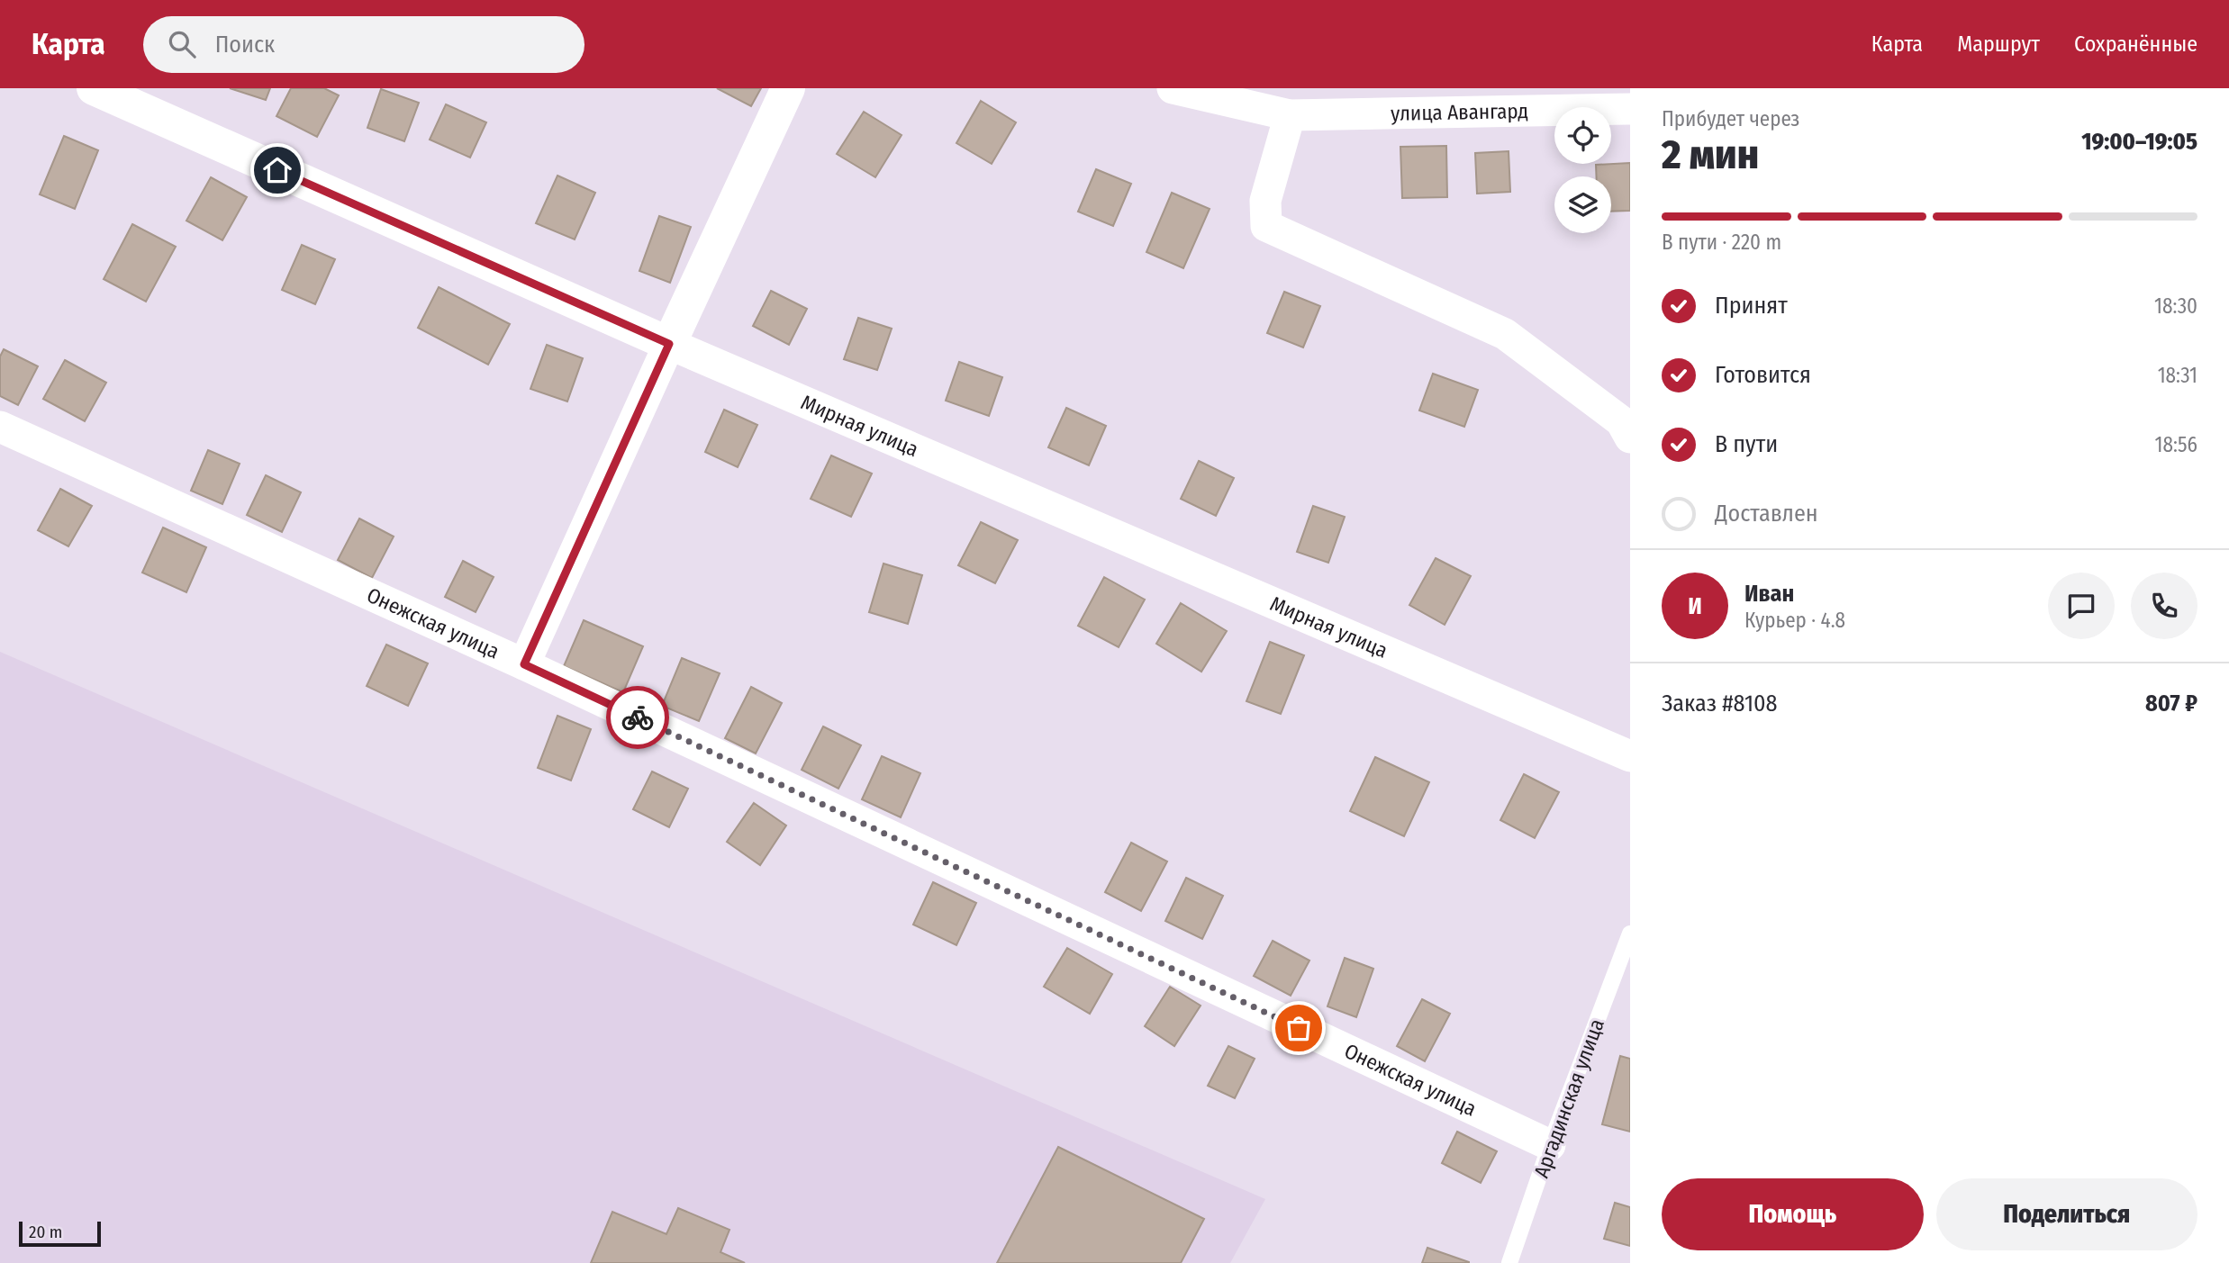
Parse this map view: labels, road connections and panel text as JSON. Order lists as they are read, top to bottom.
{
  "streets": {
    "main road": ["Мирная улица"],
    "street": ["улица Авангард", "Онежская улица"],
    "lane": ["Аргадинская улица"]
  },
  "crossings": [
    ["Онежская улица", "Аргадинская улица"]
  ],
  "scale_bar": "20 m",
  "page": {
    "header": "Карта",
    "search": "Поиск",
    "nav": ["Карта", "Маршрут", "Сохранённые"],
    "heading": ["2 мин", "Прибудет через", "19:00–19:05"],
    "panel": [
      "Иван",
      "Курьер · 4.8",
      "Заказ #8108",
      "807 ₽"
    ],
    "bar": "В пути · 220 m",
    "list": [
      ["Принят", "18:30"],
      ["Готовится", "18:31"],
      ["В пути", "18:56"],
      "Доставлен"
    ],
    "round": "И",
    "buttons": ["Помощь", "Поделиться"],
    "scale": "20 m"
  }
}
